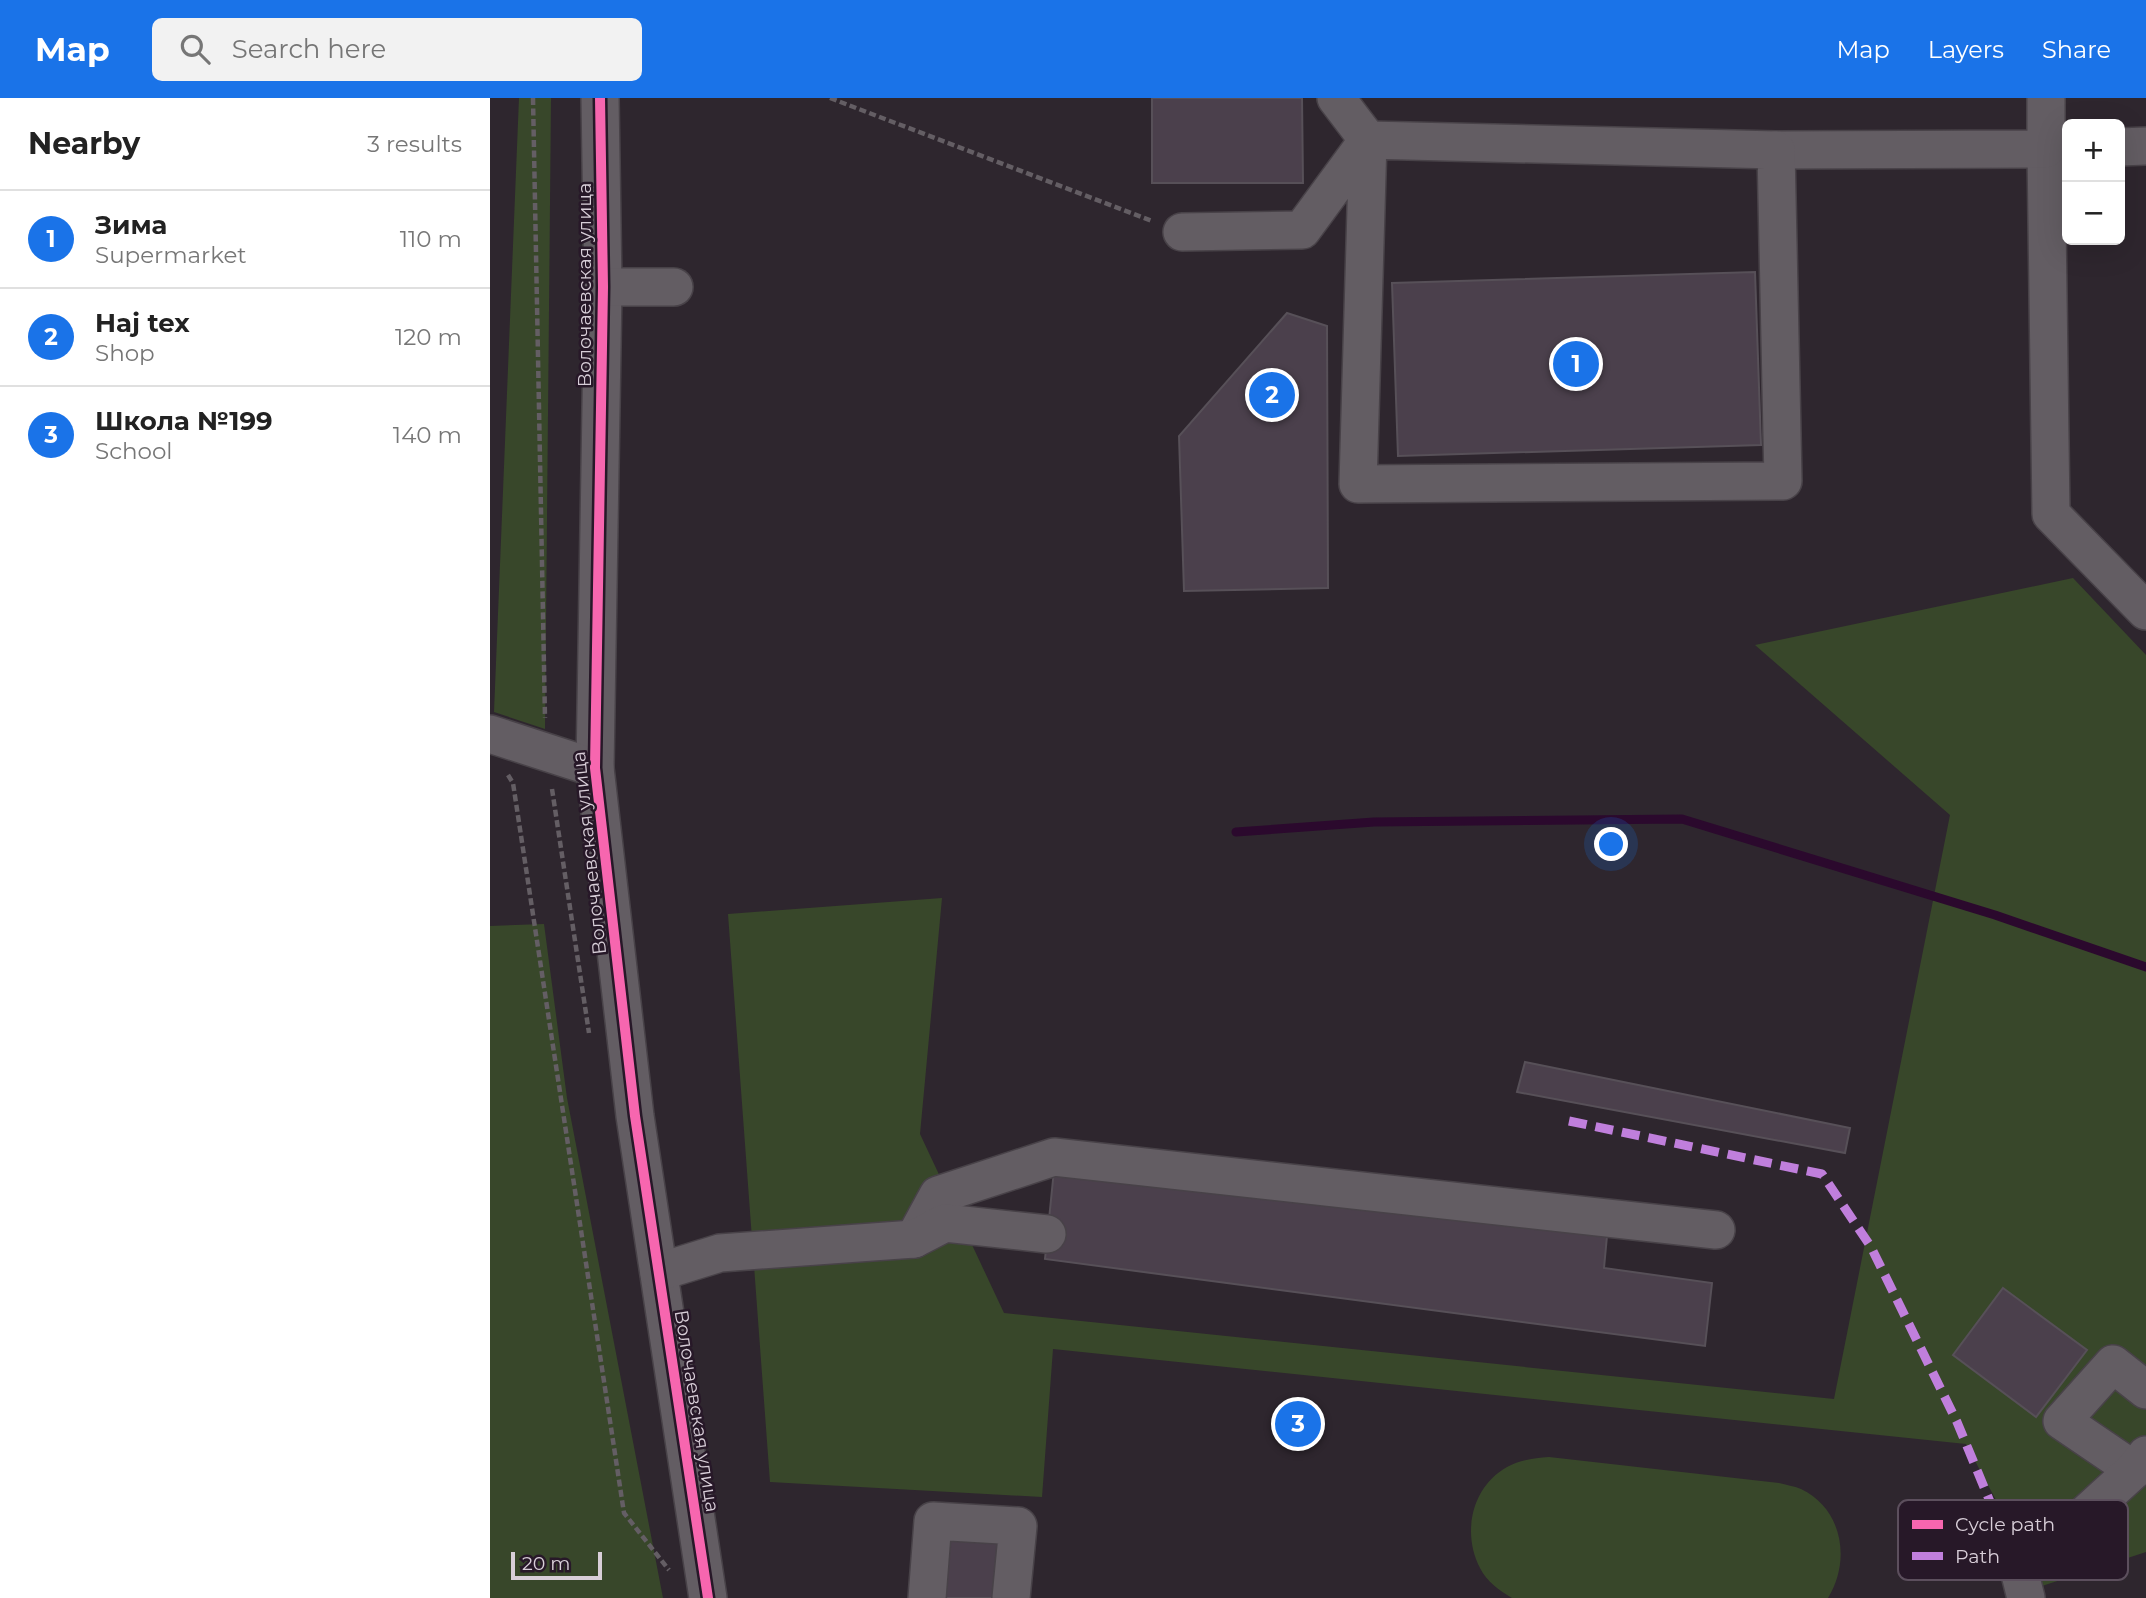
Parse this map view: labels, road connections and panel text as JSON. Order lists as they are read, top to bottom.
{
  "streets": {
    "street": ["Волочаевская улица"]
  },
  "legend": ["Cycle path", "Path"],
  "scale_bar": "20 m",
  "page": {
    "header": "Map",
    "search": "Search here",
    "nav": ["Map", "Layers", "Share"],
    "heading": ["Nearby", "3 results"],
    "map_buttons": ["+", "−"],
    "list": [
      {
        "mark": "1",
        "name": "Зима",
        "note": "Supermarket",
        "value": "110 m"
      },
      {
        "mark": "2",
        "name": "Haj tex",
        "note": "Shop",
        "value": "120 m"
      },
      {
        "mark": "3",
        "name": "Школа №199",
        "note": "School",
        "value": "140 m"
      }
    ],
    "pins": ["1", "2", "3"],
    "scale": "20 m"
  }
}
